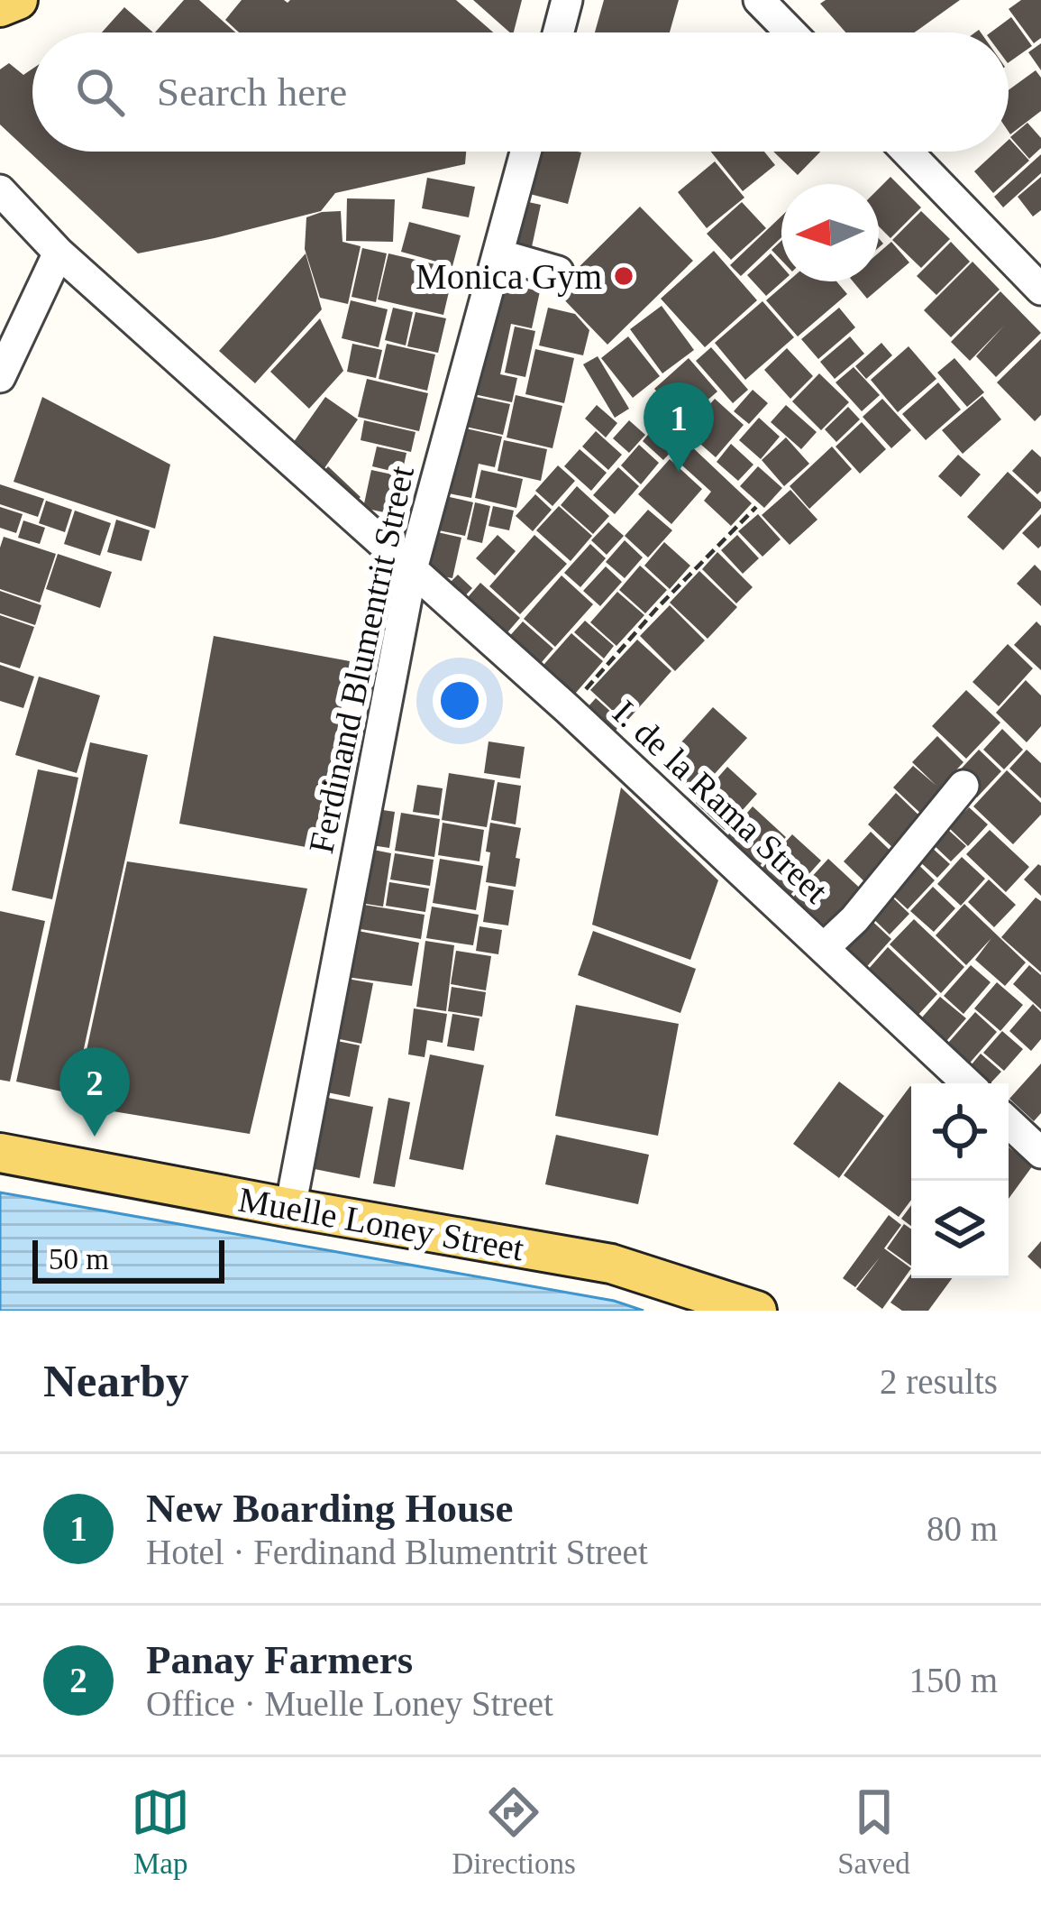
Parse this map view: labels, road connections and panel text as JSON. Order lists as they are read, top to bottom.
{
  "streets": {
    "main road": ["Muelle Loney Street"],
    "street": ["Ferdinand Blumentrit Street", "I. de la Rama Street"]
  },
  "crossings": [
    ["Ferdinand Blumentrit Street", "I. de la Rama Street"],
    ["Ferdinand Blumentrit Street", "Muelle Loney Street"]
  ],
  "places": ["Monica Gym"],
  "scale_bar": "50 m",
  "north": "left",
  "page": {
    "search": "Search here",
    "pins": ["1", "2"],
    "scale": "50 m",
    "heading": ["Nearby", "2 results"],
    "list": [
      {
        "mark": "1",
        "name": "New Boarding House",
        "note": "Hotel · Ferdinand Blumentrit Street",
        "value": "80 m"
      },
      {
        "mark": "2",
        "name": "Panay Farmers",
        "note": "Office · Muelle Loney Street",
        "value": "150 m"
      }
    ],
    "nav": ["Map", "Directions", "Saved"]
  }
}
